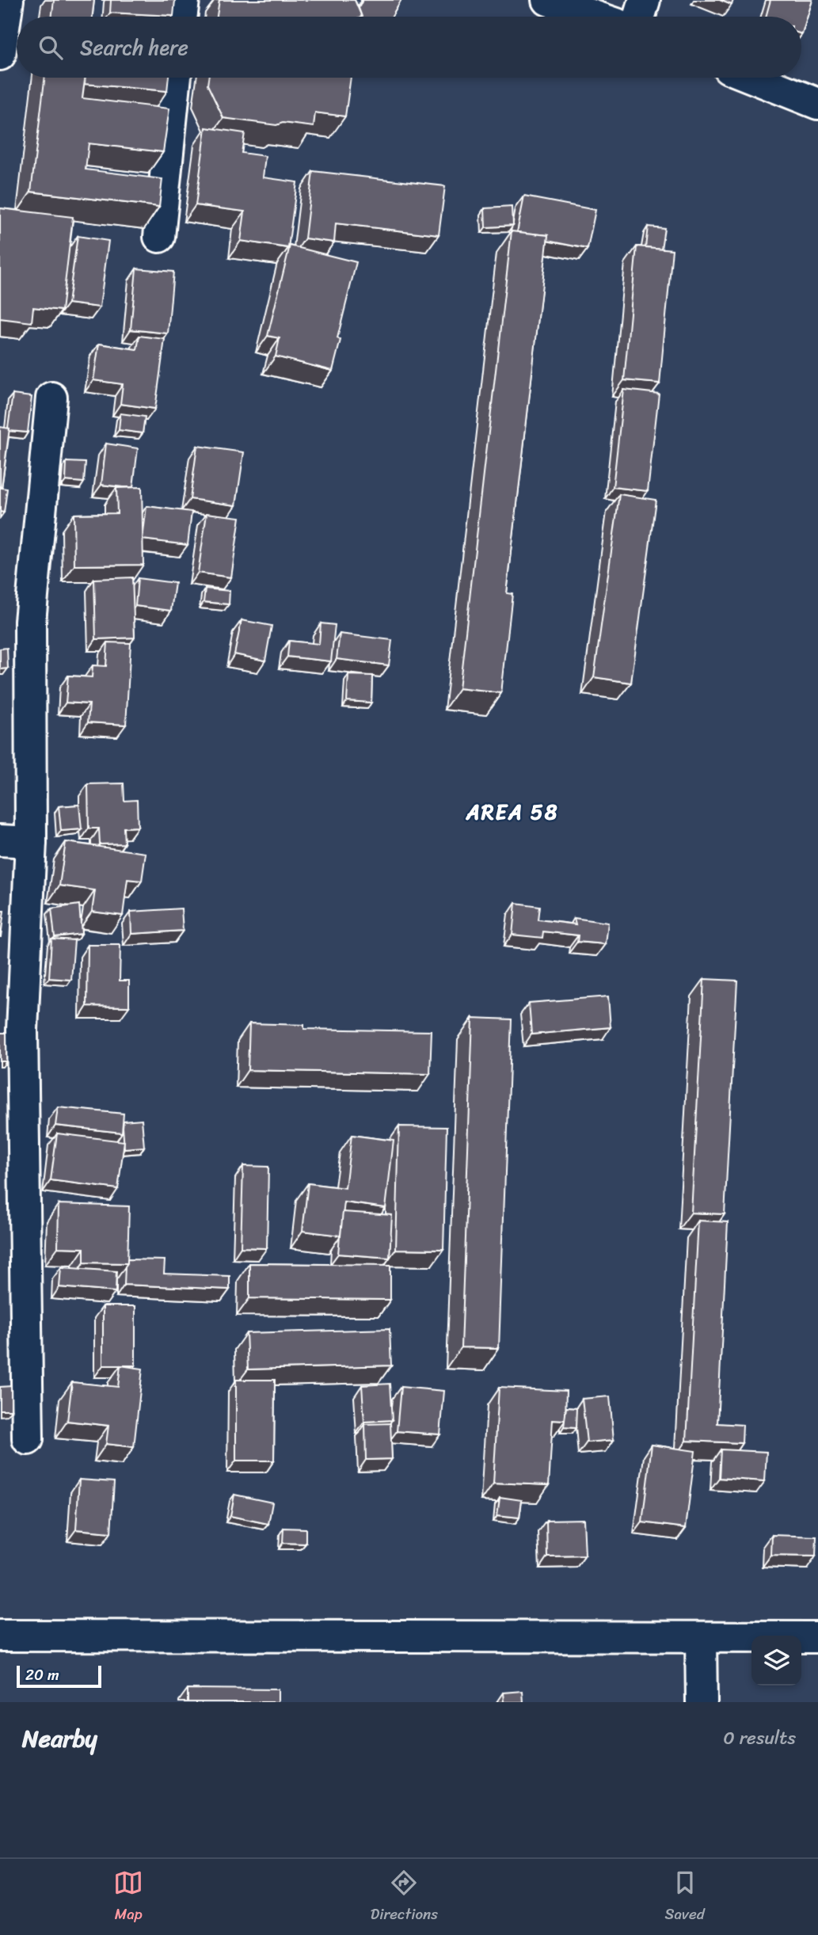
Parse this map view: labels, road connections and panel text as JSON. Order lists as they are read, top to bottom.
{
  "districts": ["AREA 58"],
  "scale_bar": "20 m",
  "page": {
    "search": "Search here",
    "scale": "20 m",
    "heading": ["Nearby", "0 results"],
    "nav": ["Map", "Directions", "Saved"]
  }
}
